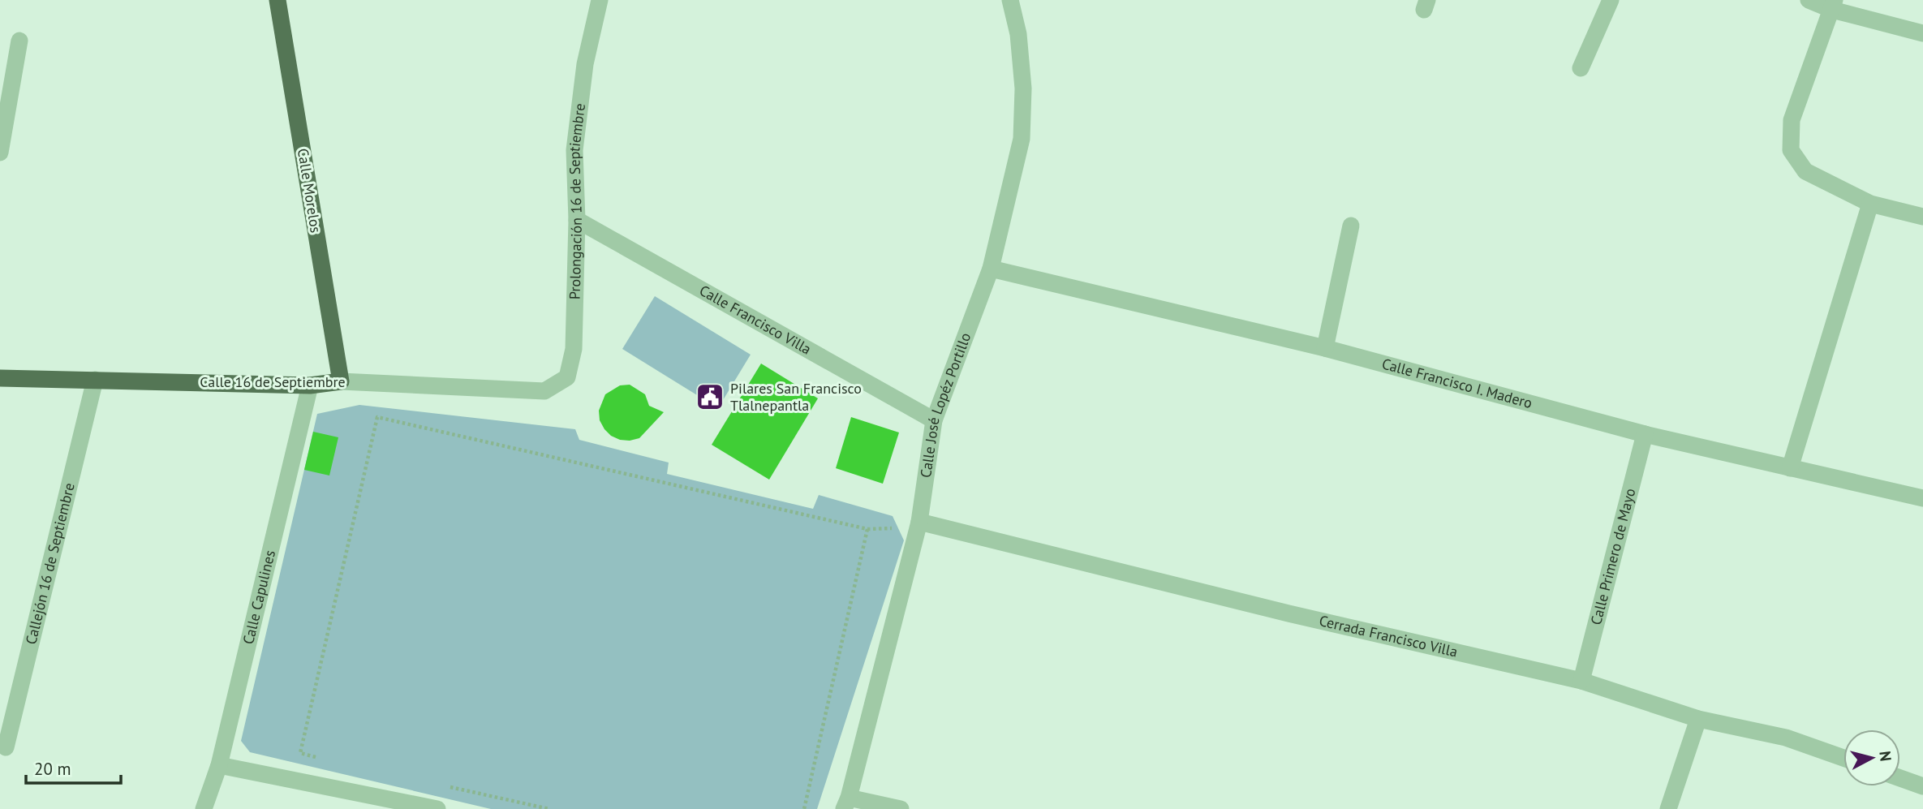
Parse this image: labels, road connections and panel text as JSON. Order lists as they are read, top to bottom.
{
  "streets": {
    "main road": ["Calle Morelos", "Calle 16 de Septiembre"],
    "street": [
      "Prolongación 16 de Septiembre",
      "Calle Francisco Villa",
      "Calle Francisco I. Madero",
      "Calle José Lopéz Portillo",
      "Calle Primero de Mayo",
      "Callejón 16 de Septiembre",
      "Calle Capulines",
      "Cerrada Francisco Villa"
    ]
  },
  "crossings": [
    ["Calle Morelos", "Calle 16 de Septiembre"],
    ["Prolongación 16 de Septiembre", "Calle Francisco Villa"],
    ["Prolongación 16 de Septiembre", "Calle 16 de Septiembre"],
    ["Calle Francisco Villa", "Calle José Lopéz Portillo"],
    ["Calle 16 de Septiembre", "Callejón 16 de Septiembre"],
    ["Calle 16 de Septiembre", "Calle Capulines"],
    ["Calle Francisco I. Madero", "Calle José Lopéz Portillo"],
    ["Calle Francisco I. Madero", "Calle Primero de Mayo"],
    ["Calle José Lopéz Portillo", "Cerrada Francisco Villa"],
    ["Calle Primero de Mayo", "Cerrada Francisco Villa"]
  ],
  "places": {
    "public building": ["Pilares San Francisco Tlalnepantla"]
  },
  "scale_bar": "20 m",
  "north": "right"
}
